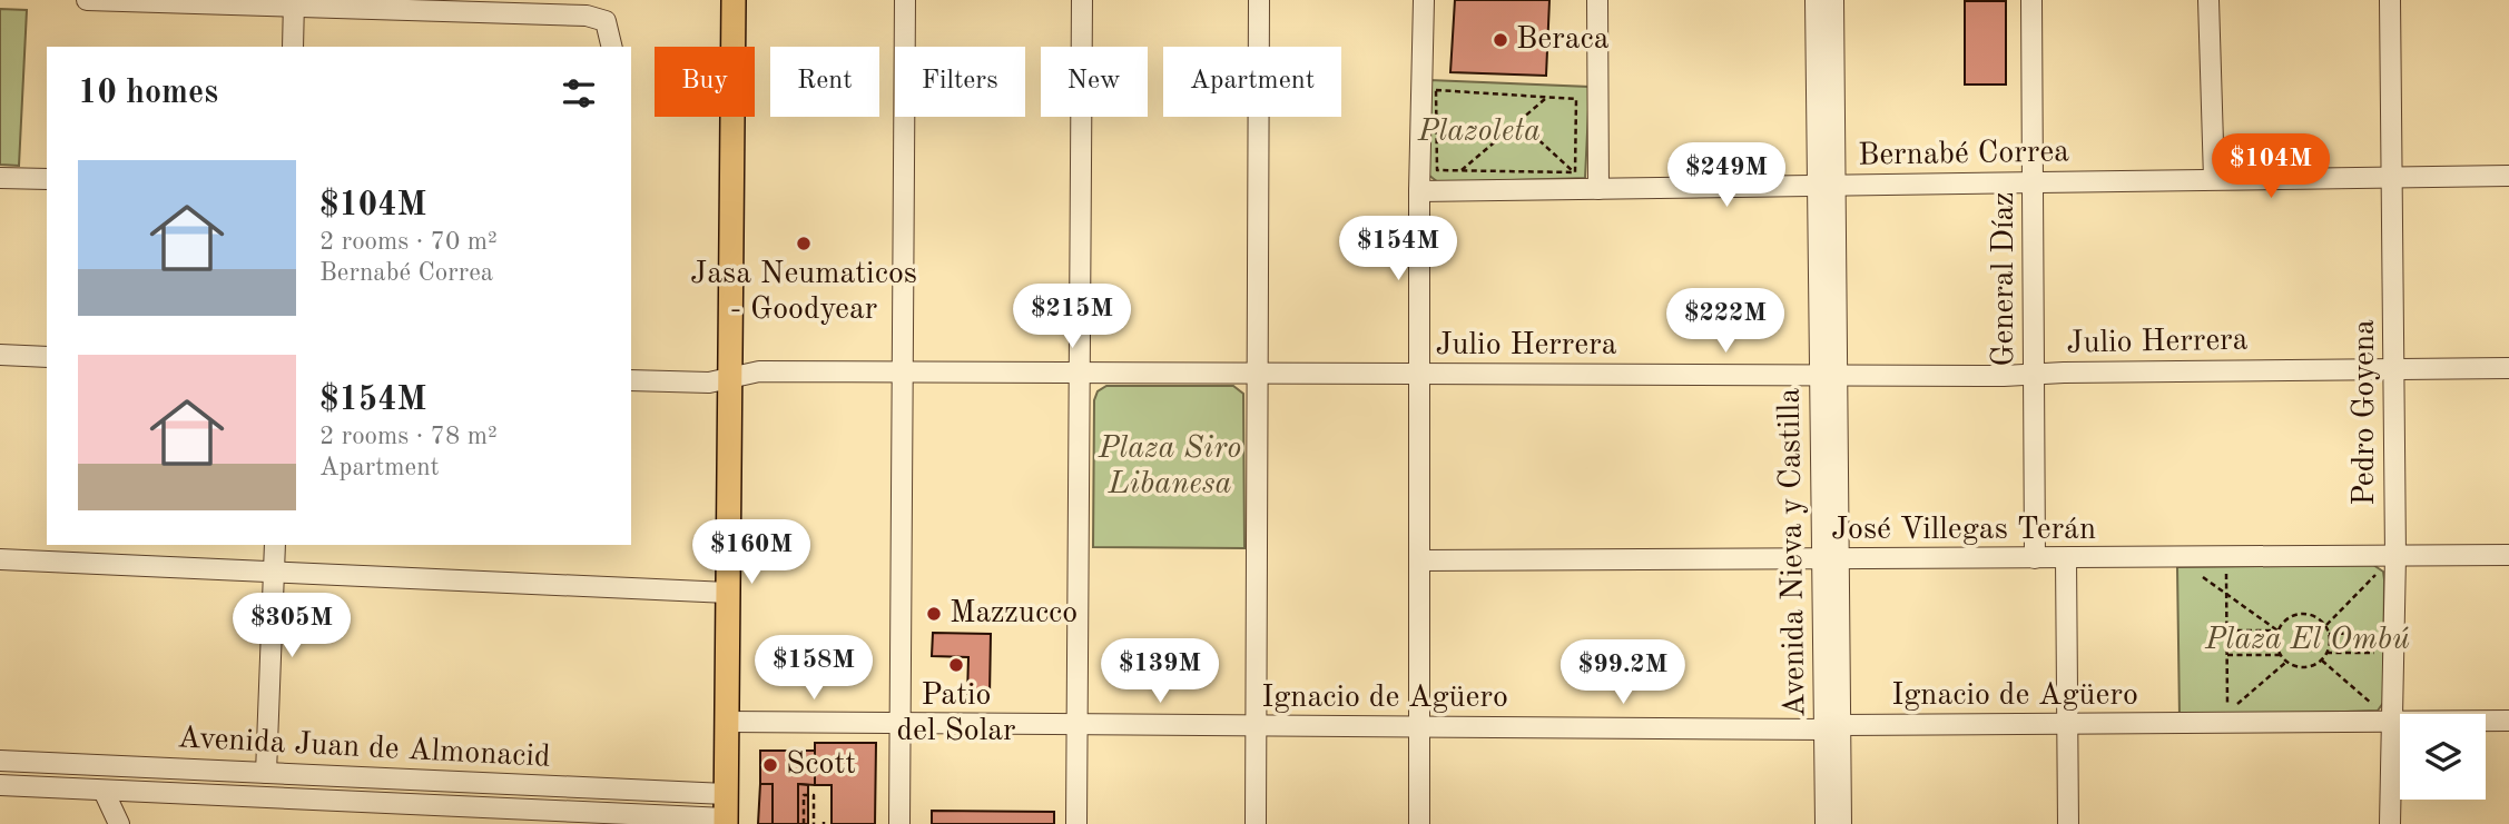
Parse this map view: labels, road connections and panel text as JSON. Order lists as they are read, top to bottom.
{
  "streets": {
    "street": [
      "Bernabé Correa",
      "General Díaz",
      "Julio Herrera",
      "Pedro Goyena",
      "José Villegas Terán",
      "Avenida Nieva y Castilla",
      "Ignacio de Agüero",
      "Avenida Juan de Almonacid"
    ]
  },
  "crossings": [
    ["Bernabé Correa", "General Díaz"],
    ["Bernabé Correa", "Pedro Goyena"],
    ["Bernabé Correa", "Avenida Nieva y Castilla"],
    ["General Díaz", "Julio Herrera"],
    ["General Díaz", "José Villegas Terán"],
    ["Julio Herrera", "Pedro Goyena"],
    ["Julio Herrera", "Avenida Nieva y Castilla"],
    ["Pedro Goyena", "José Villegas Terán"],
    ["Pedro Goyena", "Ignacio de Agüero"],
    ["José Villegas Terán", "Avenida Nieva y Castilla"],
    ["Avenida Nieva y Castilla", "Ignacio de Agüero"]
  ],
  "parks": ["Plazoleta", "Plaza Siro Libanesa", "Plaza El Ombú"],
  "places": [
    "Beraca",
    "Jasa Neumaticos - Goodyear",
    "Mazzucco",
    "Patio del Solar",
    "Scott"
  ],
  "page": {
    "chip": [
      "Buy",
      "Rent",
      "Filters",
      "New",
      "Apartment"
    ],
    "heading": "10 homes",
    "price": [
      "$104M",
      "$249M",
      "$154M",
      "$215M",
      "$222M",
      "$160M",
      "$305M",
      "$158M",
      "$139M",
      "$99.2M"
    ],
    "list": [
      {
        "name": "$104M",
        "note": "2 rooms · 70 m² · Bernabé Correa"
      },
      {
        "name": "$154M",
        "note": "2 rooms · 78 m² · Apartment"
      }
    ]
  }
}
